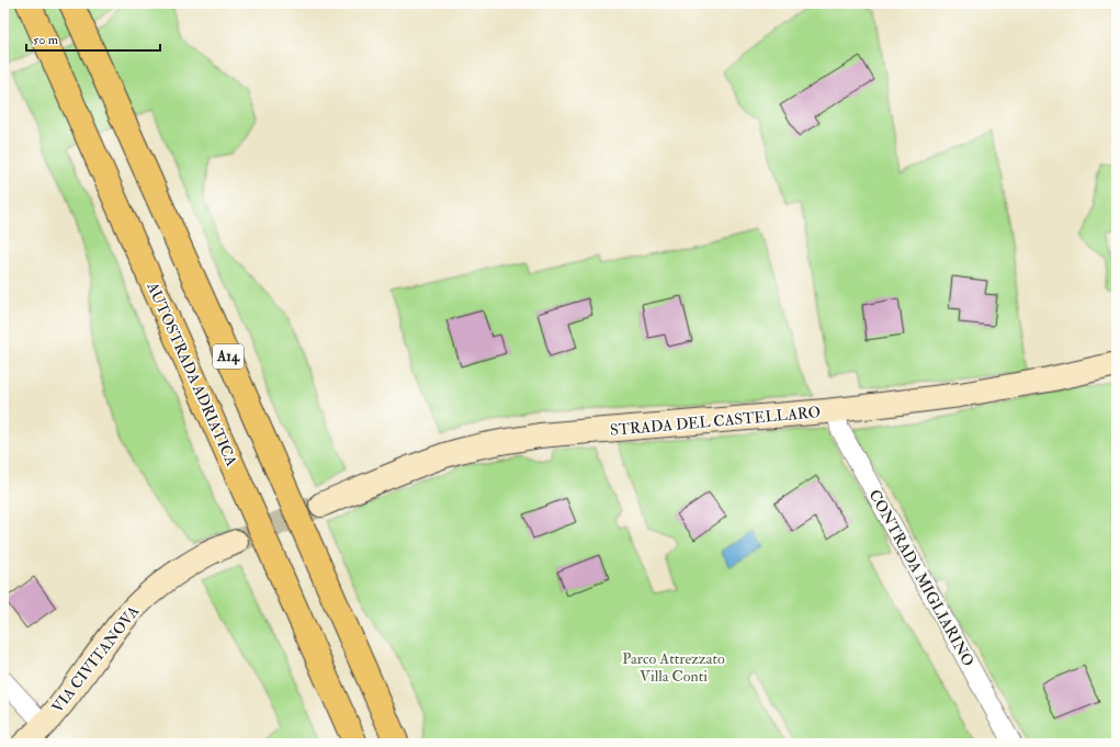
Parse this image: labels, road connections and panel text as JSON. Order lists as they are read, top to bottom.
{
  "streets": {
    "highway": ["A14", "AUTOSTRADA ADRIATICA"],
    "street": ["STRADA DEL CASTELLARO", "CONTRADA MIGLIARINO", "VIA CIVITANOVA"]
  },
  "crossings": [
    ["STRADA DEL CASTELLARO", "CONTRADA MIGLIARINO"]
  ],
  "parks": ["Parco Attrezzato Villa Conti"],
  "scale_bar": "50 m"
}
